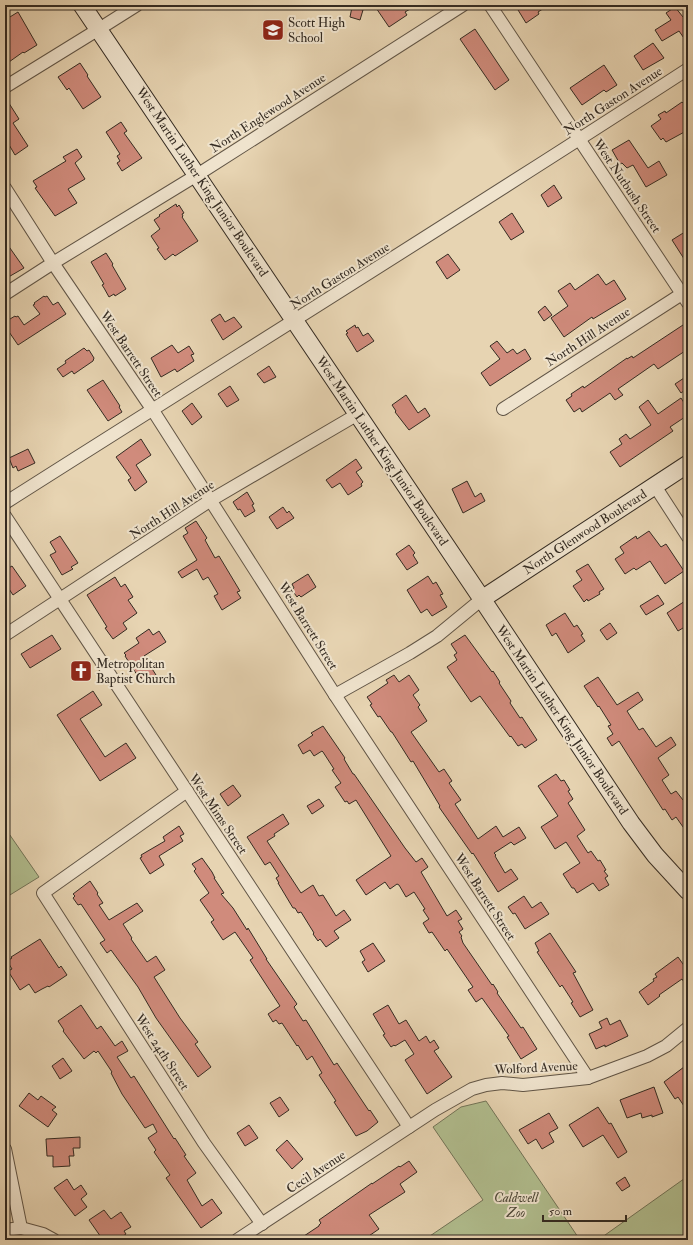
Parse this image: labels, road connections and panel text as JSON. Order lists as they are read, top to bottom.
{
  "streets": {
    "main road": ["West Martin Luther King Junior Boulevard", "North Glenwood Boulevard"],
    "street": [
      "North Gaston Avenue",
      "North Englewood Avenue",
      "West Nutbush Street",
      "North Hill Avenue",
      "West Barrett Street",
      "West Mims Street",
      "West 24th Street",
      "Wolford Avenue",
      "Cecil Avenue"
    ]
  },
  "crossings": [
    ["North Gaston Avenue", "West Martin Luther King Junior Boulevard"],
    ["North Gaston Avenue", "West Nutbush Street"],
    ["North Gaston Avenue", "West Barrett Street"],
    ["North Englewood Avenue", "West Martin Luther King Junior Boulevard"],
    ["North Englewood Avenue", "West Barrett Street"],
    ["West Martin Luther King Junior Boulevard", "North Hill Avenue"],
    ["West Martin Luther King Junior Boulevard", "North Glenwood Boulevard"],
    ["West Nutbush Street", "North Hill Avenue"],
    ["North Hill Avenue", "West Barrett Street"],
    ["North Hill Avenue", "West Mims Street"],
    ["West Barrett Street", "Wolford Avenue"],
    ["West Mims Street", "West 24th Street"],
    ["West Mims Street", "Wolford Avenue"],
    ["West Mims Street", "Cecil Avenue"],
    ["West 24th Street", "Cecil Avenue"],
    ["Wolford Avenue", "Cecil Avenue"]
  ],
  "parks": ["Caldwell Zoo"],
  "places": {
    "school or university": ["Scott High School"],
    "church": ["Metropolitan Baptist Church"]
  },
  "scale_bar": "50 m"
}
